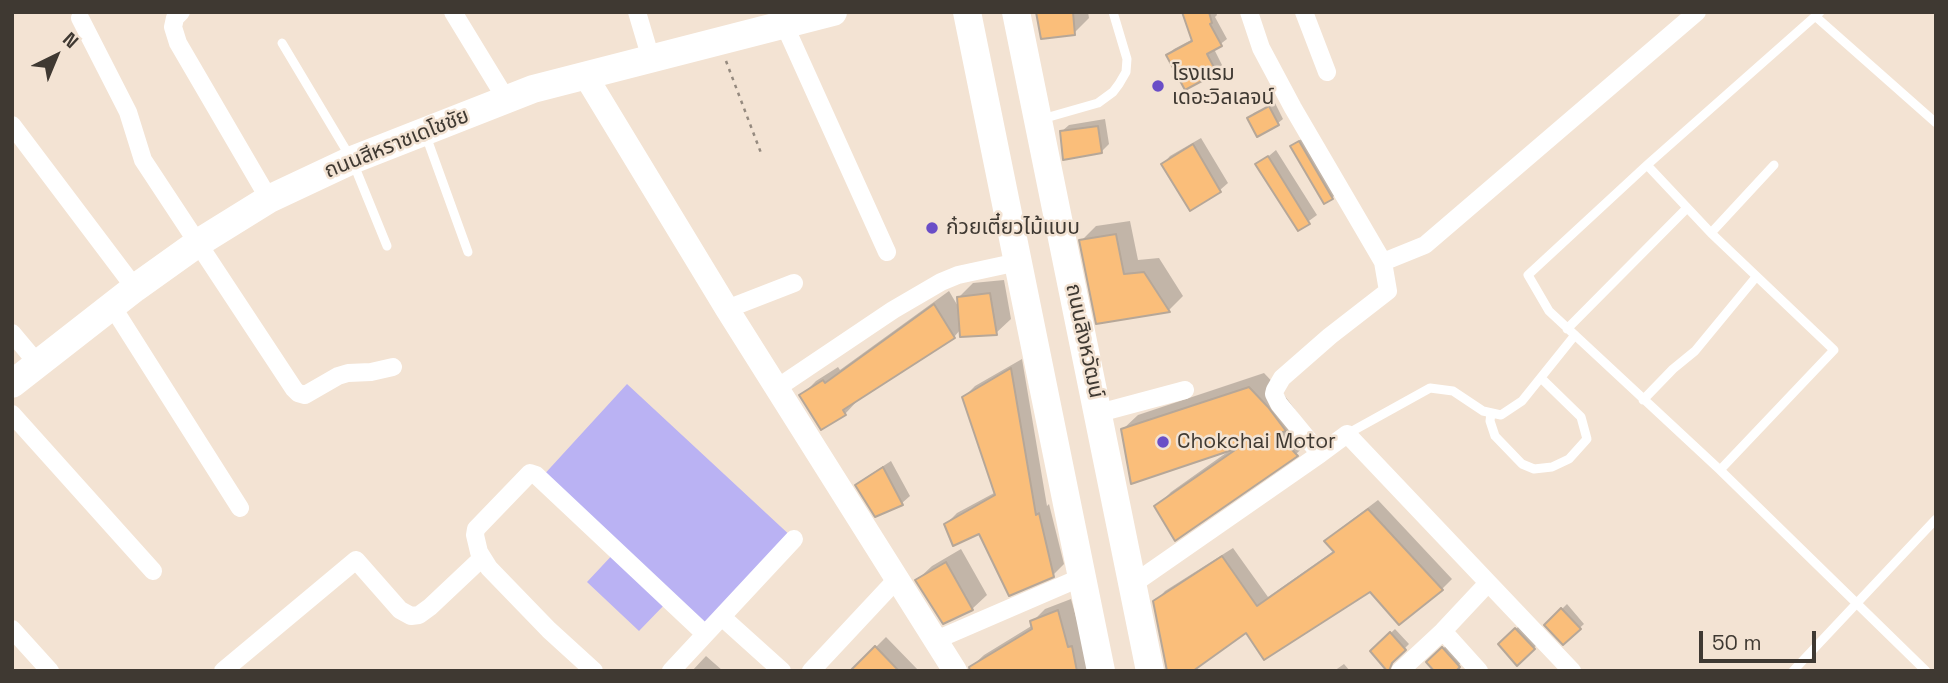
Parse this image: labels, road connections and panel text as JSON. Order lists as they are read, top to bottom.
{
  "streets": {
    "main road": ["ถนนสีหราชเดโชชัย", "ถนนสิงหวัฒน์"]
  },
  "places": ["โรงแรม เดอะวิลเลจน์", "ก๋วยเตี๋ยวไม้แบบ", "Chokchai Motor"],
  "scale_bar": "50 m",
  "north": "top right"
}
